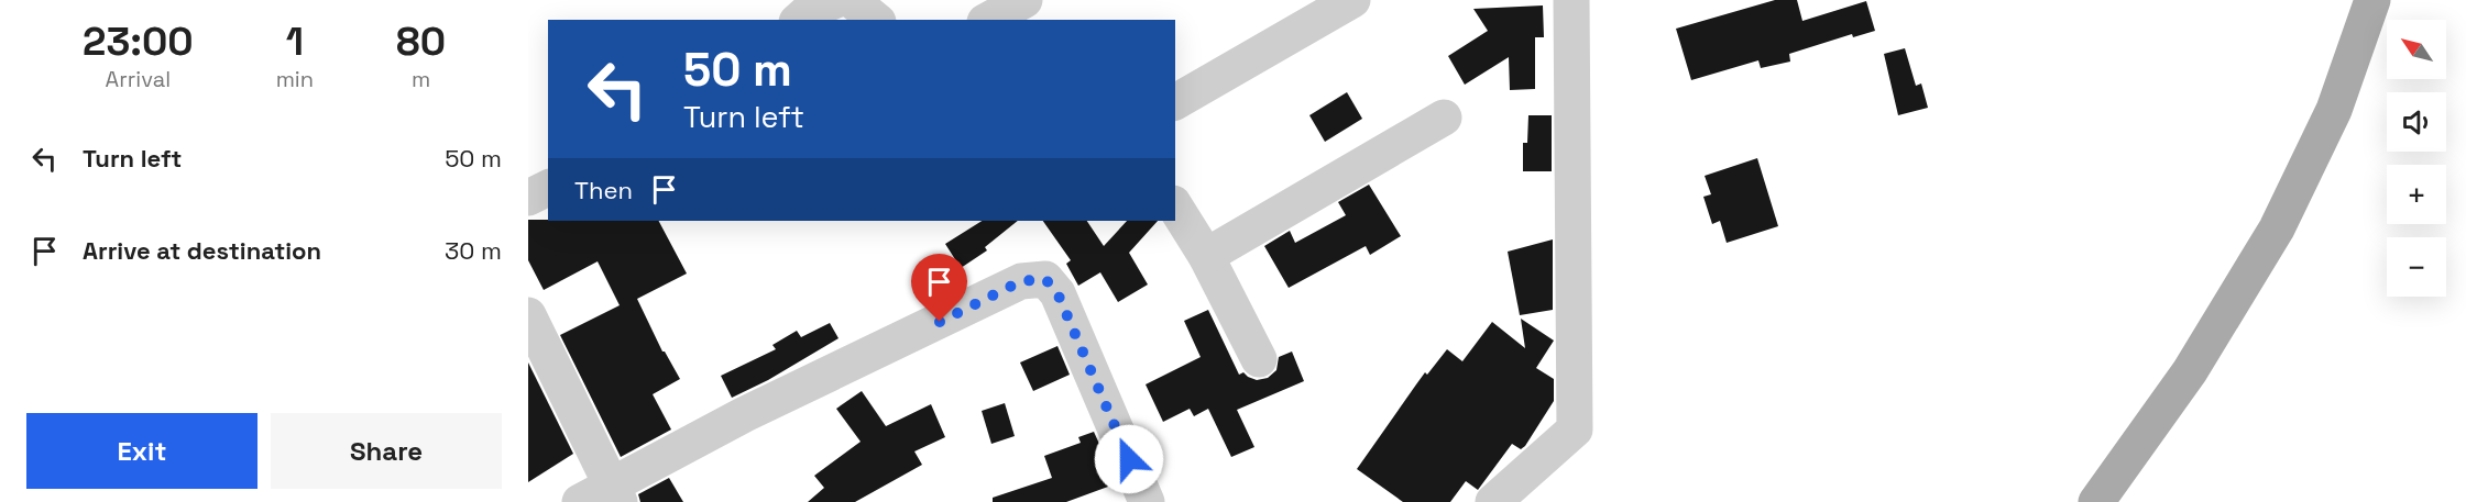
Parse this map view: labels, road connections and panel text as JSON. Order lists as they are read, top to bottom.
{
  "north": "top left",
  "page": {
    "eta": [
      "23:00",
      "Arrival",
      "1",
      "min",
      "80",
      "m"
    ],
    "map_buttons": ["+", "−"],
    "turn": ["50 m", "Turn left"],
    "list": [
      {
        "name": "Turn left",
        "value": "50 m"
      },
      {
        "name": "Arrive at destination",
        "value": "30 m"
      }
    ],
    "then": "Then",
    "buttons": ["Exit", "Share"]
  }
}
